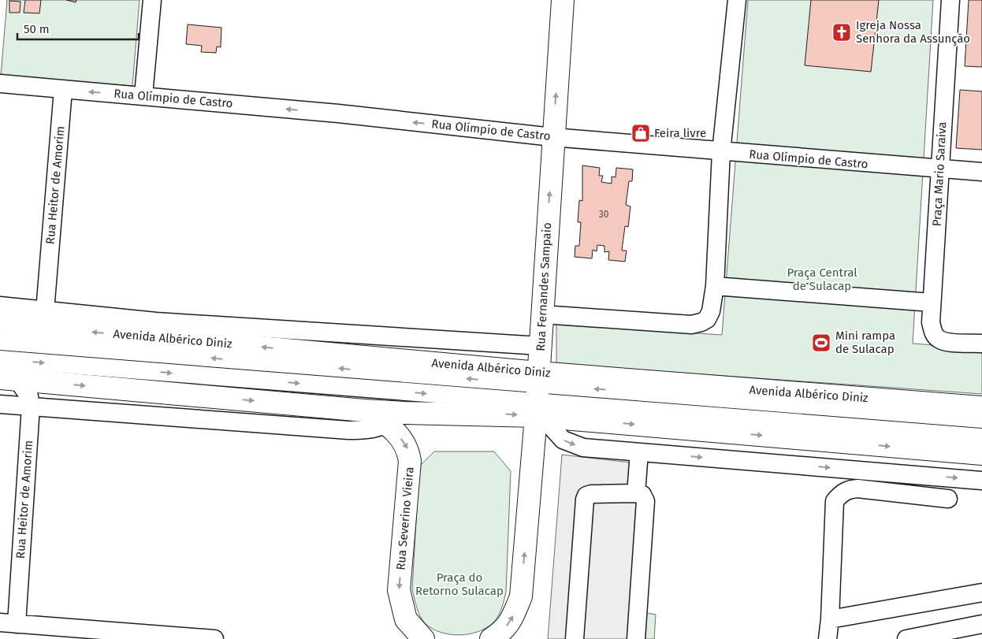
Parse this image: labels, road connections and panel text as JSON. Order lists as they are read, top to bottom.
{
  "streets": {
    "main road": ["Rua Fernandes Sampaio", "Avenida Albérico Diniz", "Rua Severino Vieira"],
    "street": ["Rua Olímpio de Castro", "Praça Mario Saraiva", "Rua Heitor de Amorim"]
  },
  "crossings": [
    ["Rua Olímpio de Castro", "Praça Mario Saraiva"],
    ["Rua Olímpio de Castro", "Rua Heitor de Amorim"],
    ["Rua Olímpio de Castro", "Rua Fernandes Sampaio"],
    ["Rua Heitor de Amorim", "Avenida Albérico Diniz"],
    ["Rua Heitor de Amorim", "Rua Severino Vieira"],
    ["Rua Fernandes Sampaio", "Avenida Albérico Diniz"],
    ["Avenida Albérico Diniz", "Rua Severino Vieira"]
  ],
  "one_way": ["Rua Olímpio de Castro", "Rua Fernandes Sampaio"],
  "parks": ["Praça Central de Sulacap", "Praça do Retorno Sulacap"],
  "places": {
    "church": ["Igreja Nossa Senhora da Assunção"],
    "shop": ["Feira livre"],
    "sports": ["Mini rampa de Sulacap"]
  },
  "house_numbers": ["30"],
  "scale_bar": "50 m"
}
